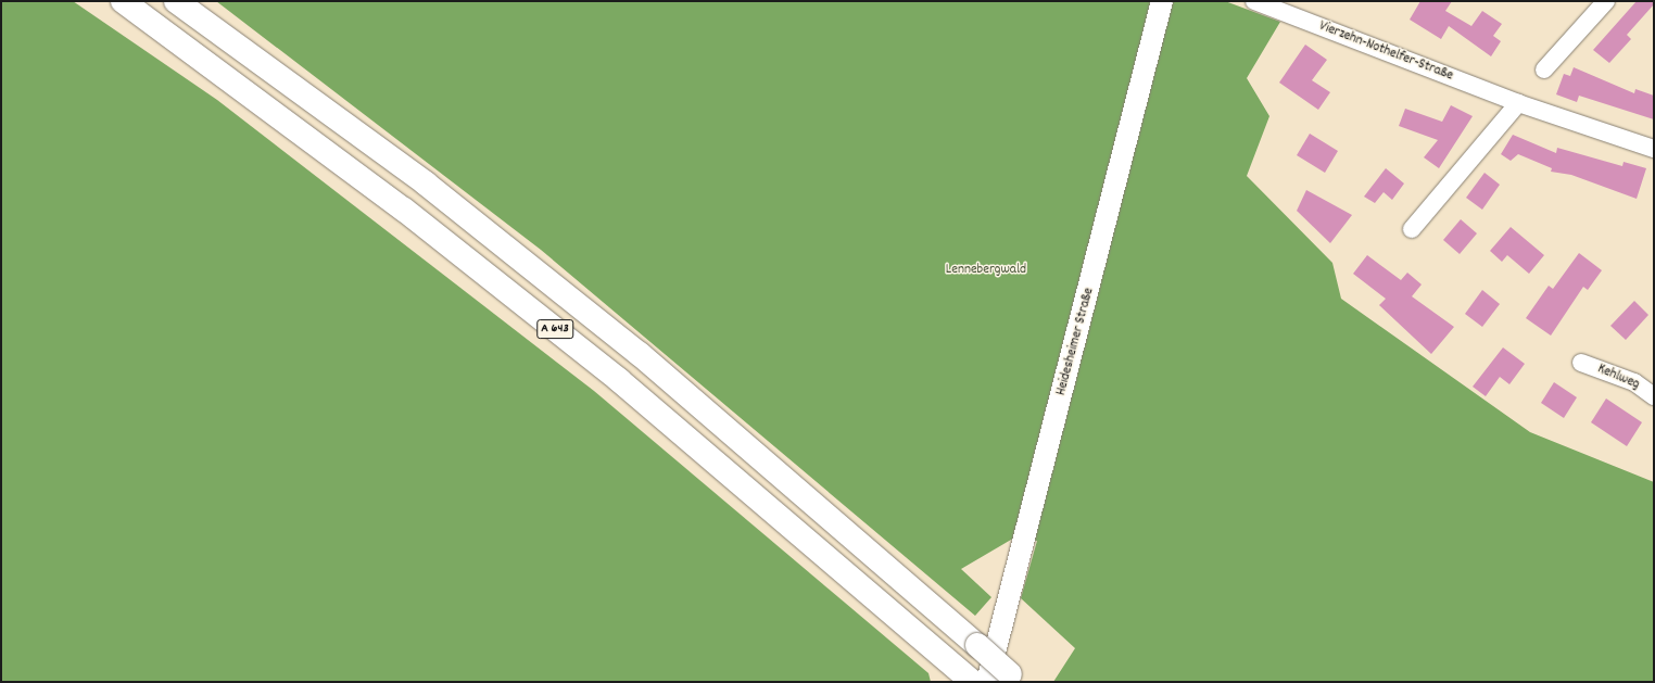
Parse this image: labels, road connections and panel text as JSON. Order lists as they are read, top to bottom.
{
  "streets": {
    "highway": ["A 643"],
    "main road": ["Heidesheimer Straße"],
    "street": ["Vierzehn-Nothelfer-Straße", "Kehlweg"]
  },
  "crossings": [
    ["A 643", "Heidesheimer Straße"]
  ],
  "parks": ["Lennebergwald"]
}
